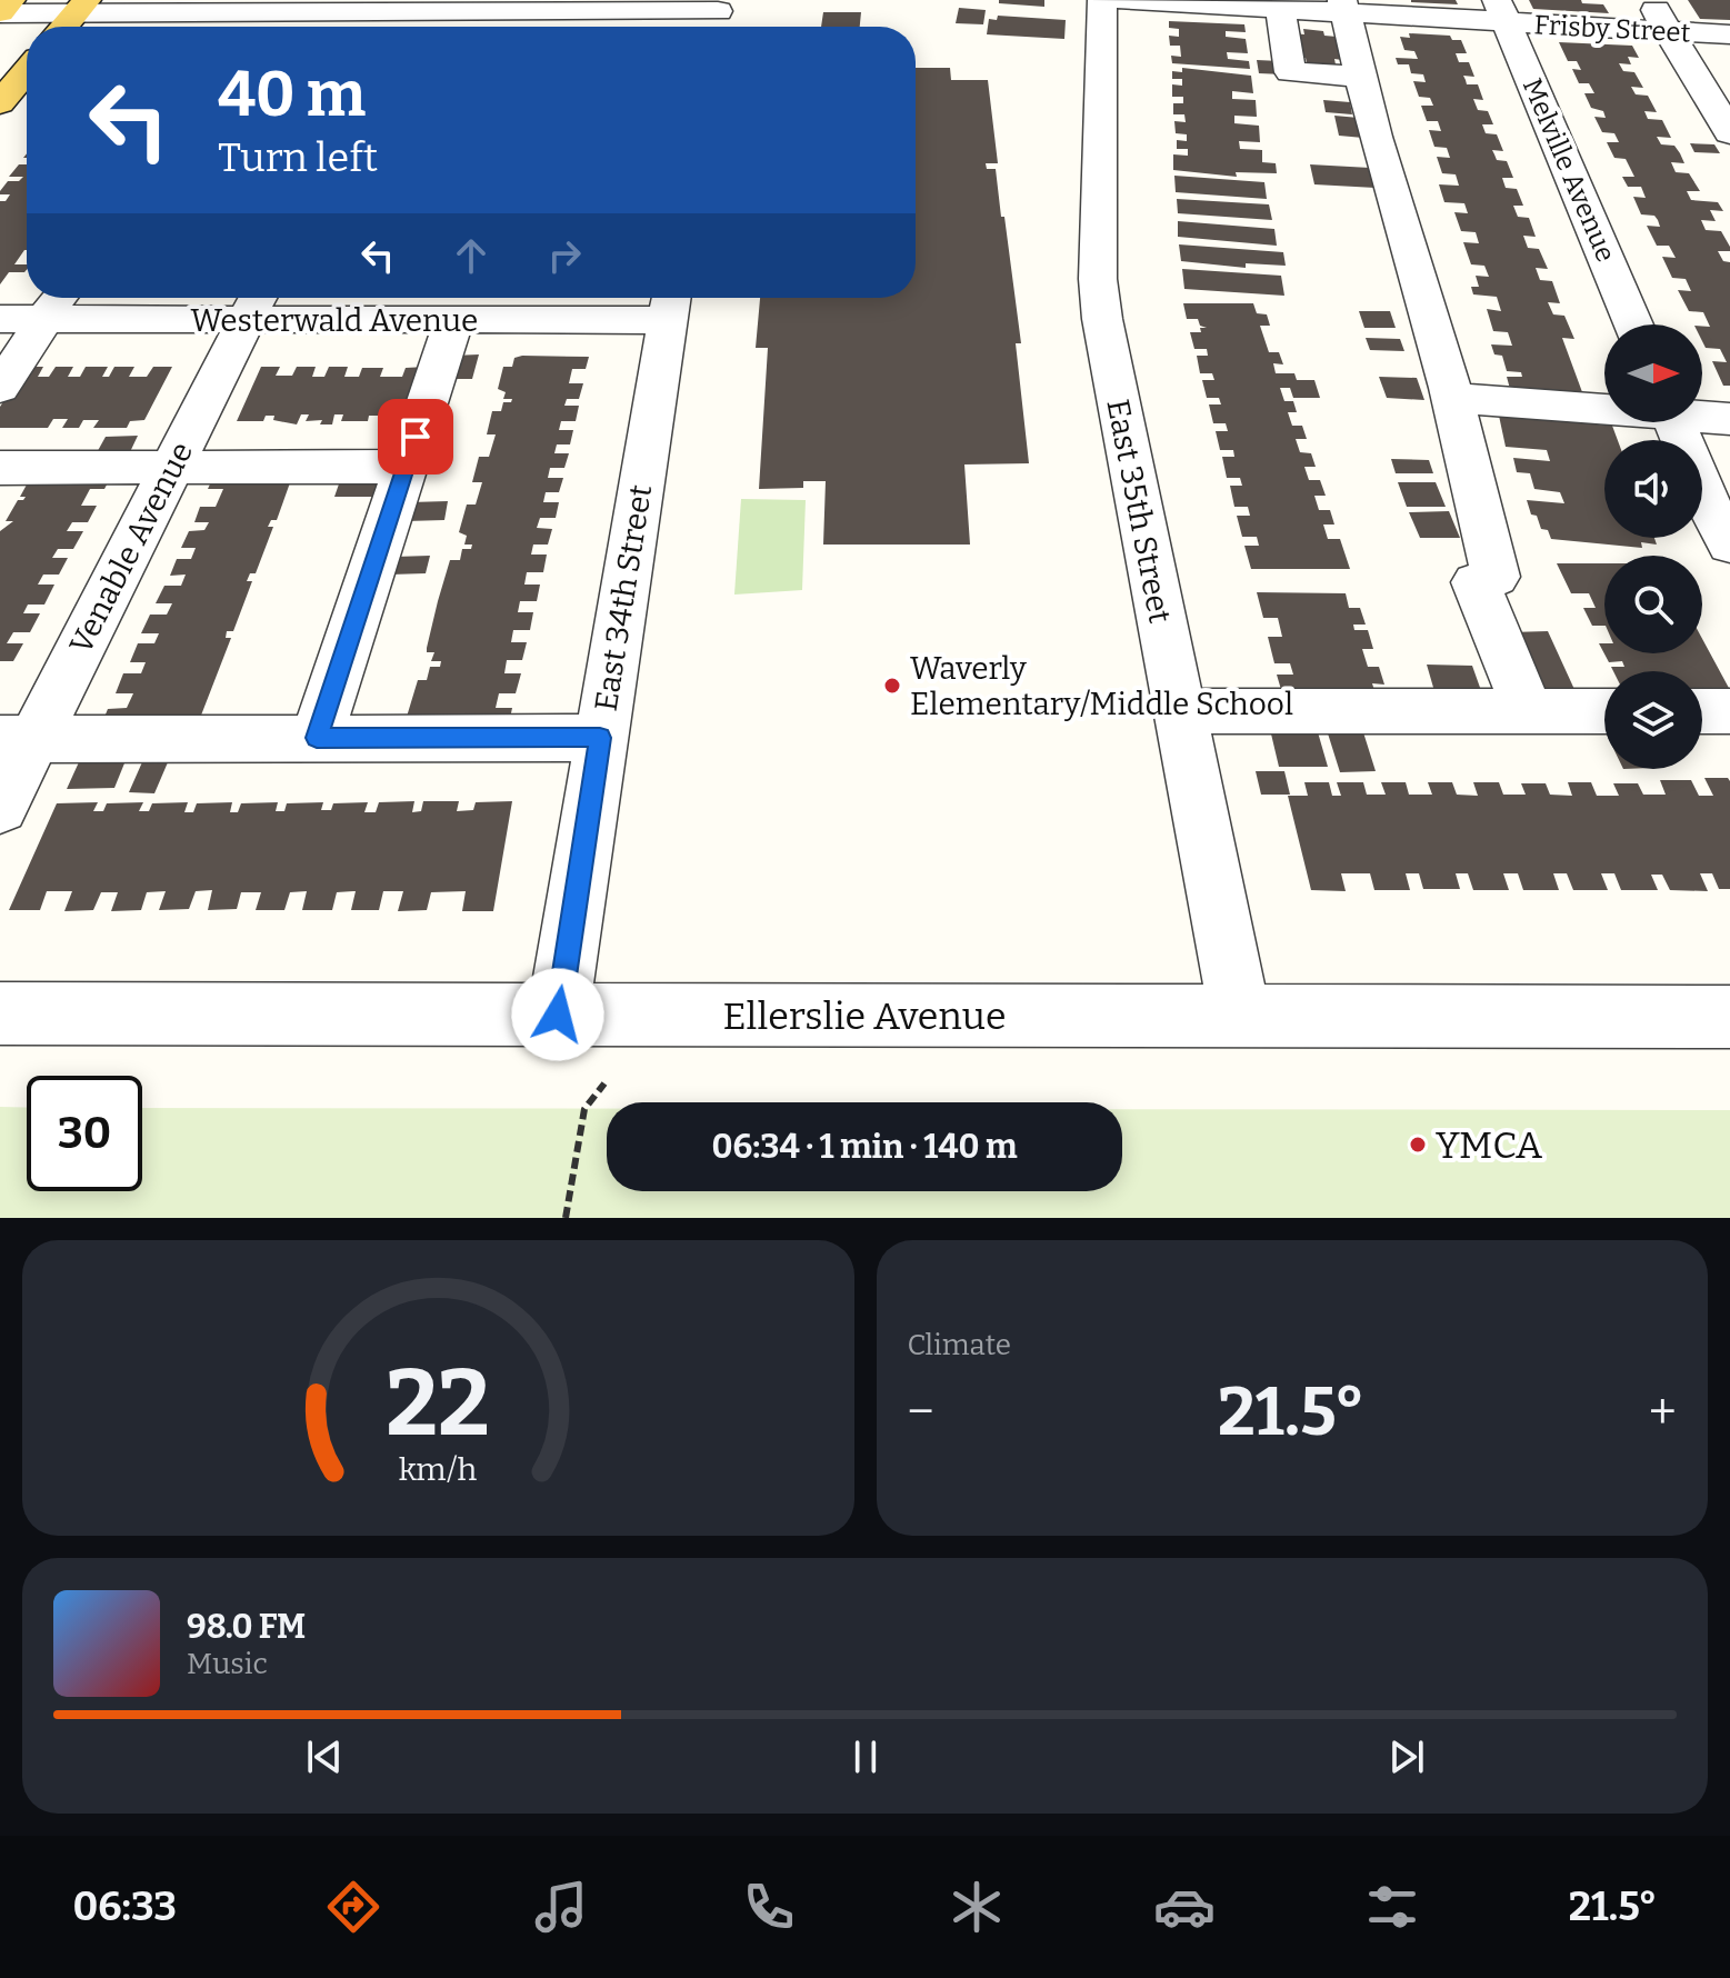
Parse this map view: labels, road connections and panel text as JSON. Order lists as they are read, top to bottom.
{
  "streets": {
    "street": [
      "Frisby Street",
      "Melville Avenue",
      "Westerwald Avenue",
      "East 35th Street",
      "Venable Avenue",
      "East 34th Street",
      "Ellerslie Avenue"
    ]
  },
  "crossings": [
    ["Frisby Street", "Melville Avenue"],
    ["Westerwald Avenue", "Venable Avenue"],
    ["Westerwald Avenue", "East 34th Street"],
    ["East 35th Street", "Ellerslie Avenue"],
    ["East 34th Street", "Ellerslie Avenue"]
  ],
  "places": ["Waverly Elementary/Middle School", "YMCA"],
  "north": "right",
  "page": {
    "turn": ["40 m", "Turn left"],
    "limit": "30",
    "trip": "06:34 · 1 min · 140 m",
    "tile": "Climate",
    "heat": ["−", "21.5°", "+"],
    "song": ["98.0 FM", "Music"],
    "tabs": ["06:33", "21.5°"],
    "gauge": ["22", "km/h"]
  }
}
